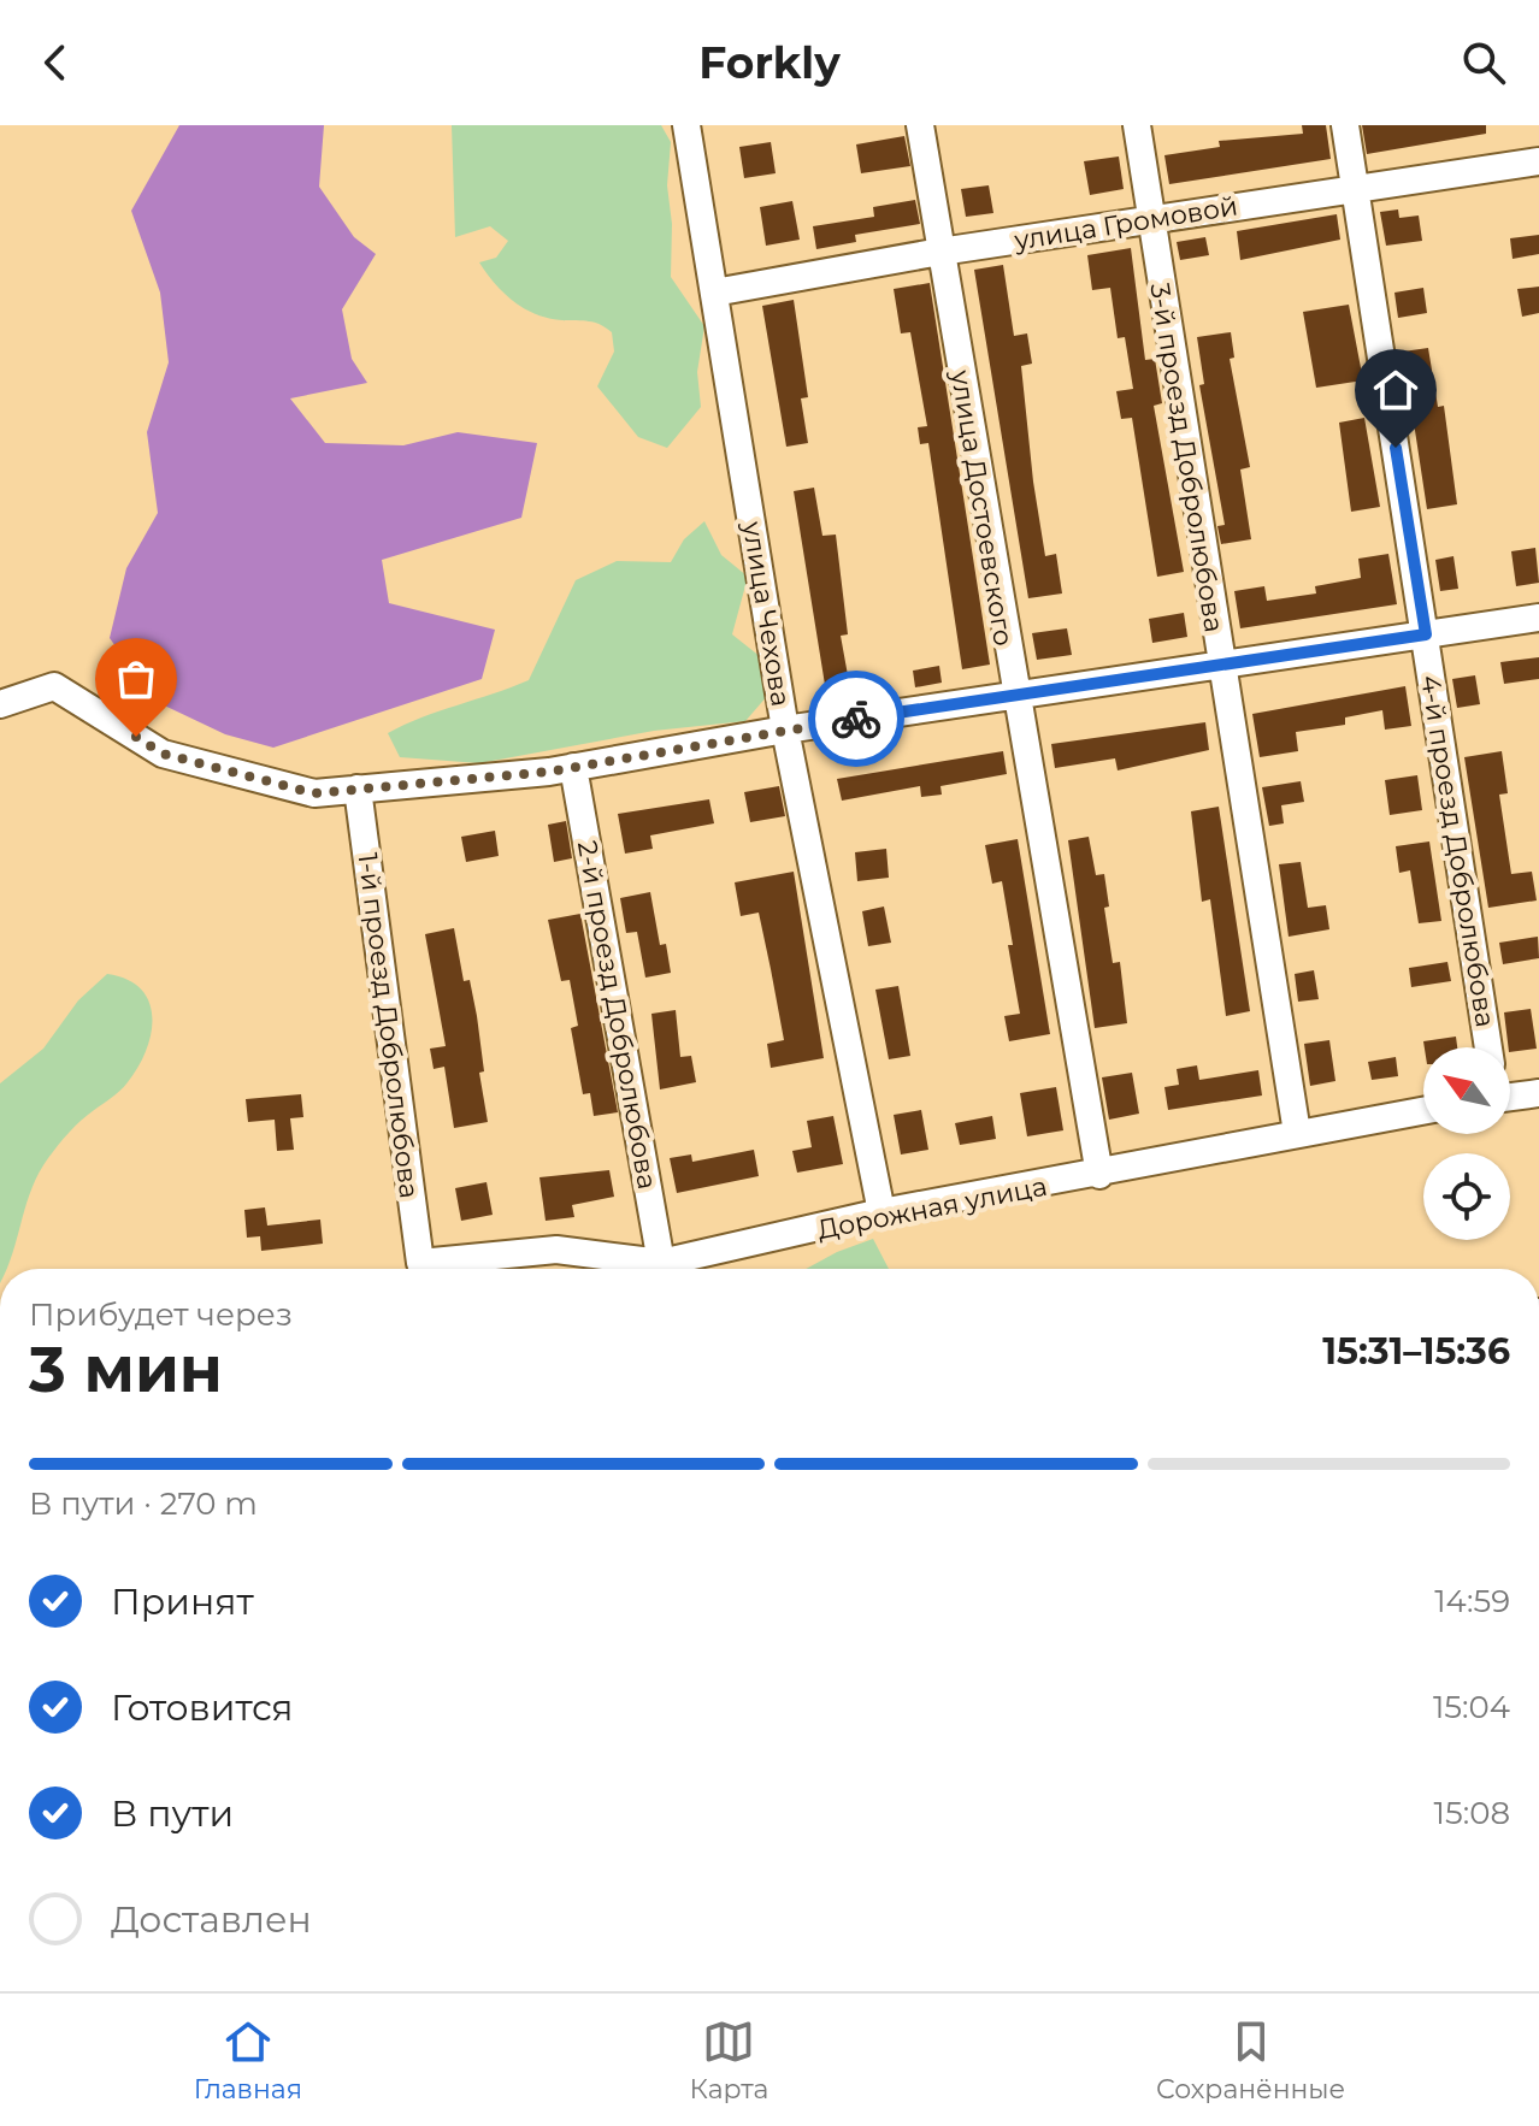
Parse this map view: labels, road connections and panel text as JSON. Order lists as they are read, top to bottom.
{
  "streets": {
    "street": [
      "улица Громовой",
      "3-й проезд Добролюбова",
      "улица Достоевского",
      "улица Чехова",
      "4-й проезд Добролюбова",
      "2-й проезд Добролюбова",
      "1-й проезд Добролюбова",
      "Дорожная улица"
    ]
  },
  "crossings": [
    ["улица Громовой", "3-й проезд Добролюбова"],
    ["улица Громовой", "улица Достоевского"],
    ["улица Громовой", "улица Чехова"],
    ["улица Громовой", "4-й проезд Добролюбова"],
    ["3-й проезд Добролюбова", "Дорожная улица"],
    ["улица Достоевского", "Дорожная улица"],
    ["улица Чехова", "Дорожная улица"],
    ["2-й проезд Добролюбова", "Дорожная улица"],
    ["1-й проезд Добролюбова", "Дорожная улица"]
  ],
  "north": "top left",
  "page": {
    "header": "Forkly",
    "heading": ["3 мин", "Прибудет через", "15:31–15:36"],
    "bar": "В пути · 270 m",
    "list": [
      ["Принят", "14:59"],
      ["Готовится", "15:04"],
      ["В пути", "15:08"],
      "Доставлен"
    ],
    "tabs": ["Главная", "Карта", "Сохранённые"]
  }
}
